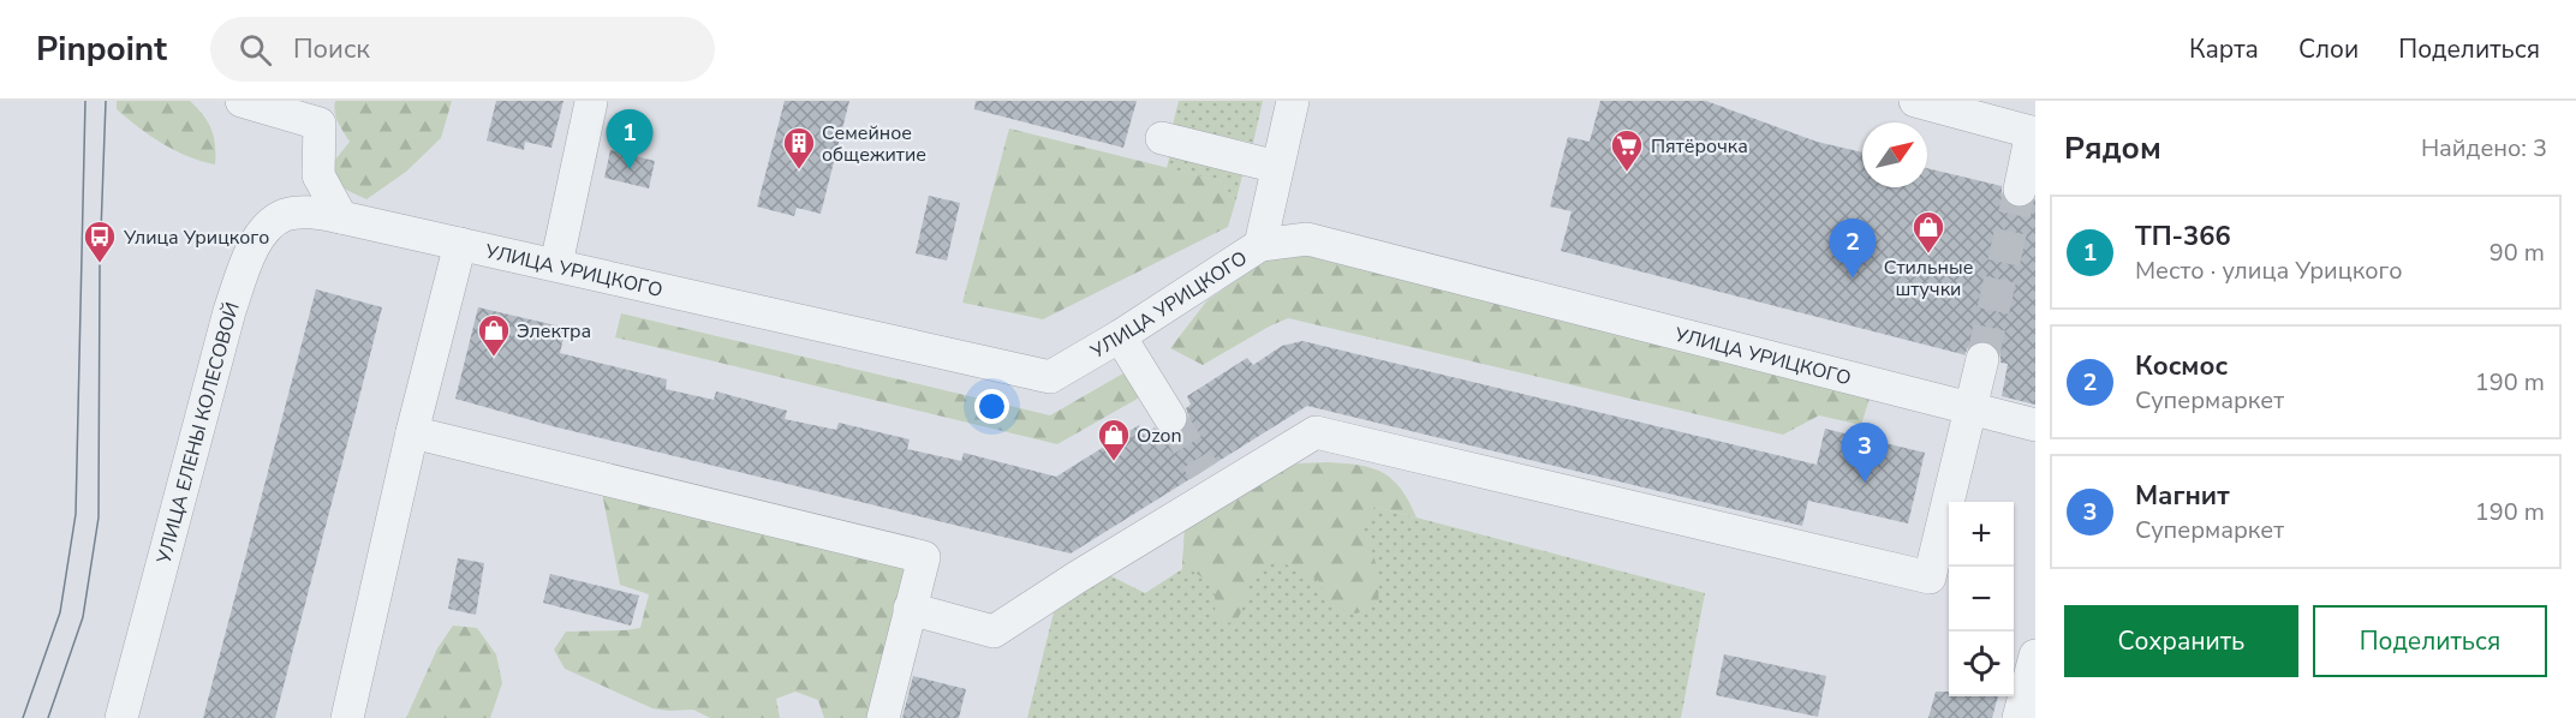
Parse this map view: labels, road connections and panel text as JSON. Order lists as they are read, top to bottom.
{
  "streets": {
    "street": ["УЛИЦА УРИЦКОГО", "УЛИЦА ЕЛЕНЫ КОЛЕСОВОЙ"]
  },
  "crossings": [
    ["УЛИЦА УРИЦКОГО", "УЛИЦА ЕЛЕНЫ КОЛЕСОВОЙ"]
  ],
  "places": {
    "building": ["Семейное общежитие"],
    "supermarket": ["Пятёрочка"],
    "shop": ["Стильные штучки", "Электра", "Ozon"],
    "bus stop": ["Улица Урицкого"]
  },
  "north": "top right",
  "page": {
    "header": "Pinpoint",
    "search": "Поиск",
    "nav": ["Карта", "Слои", "Поделиться"],
    "heading": ["Рядом", "Найдено: 3"],
    "pins": ["1", "2", "3"],
    "list": [
      {
        "mark": "1",
        "name": "ТП-366",
        "note": "Место · улица Урицкого",
        "value": "90 m"
      },
      {
        "mark": "2",
        "name": "Космос",
        "note": "Супермаркет",
        "value": "190 m"
      },
      {
        "mark": "3",
        "name": "Магнит",
        "note": "Супермаркет",
        "value": "190 m"
      }
    ],
    "map_buttons": ["+", "−"],
    "buttons": ["Сохранить", "Поделиться"]
  }
}
